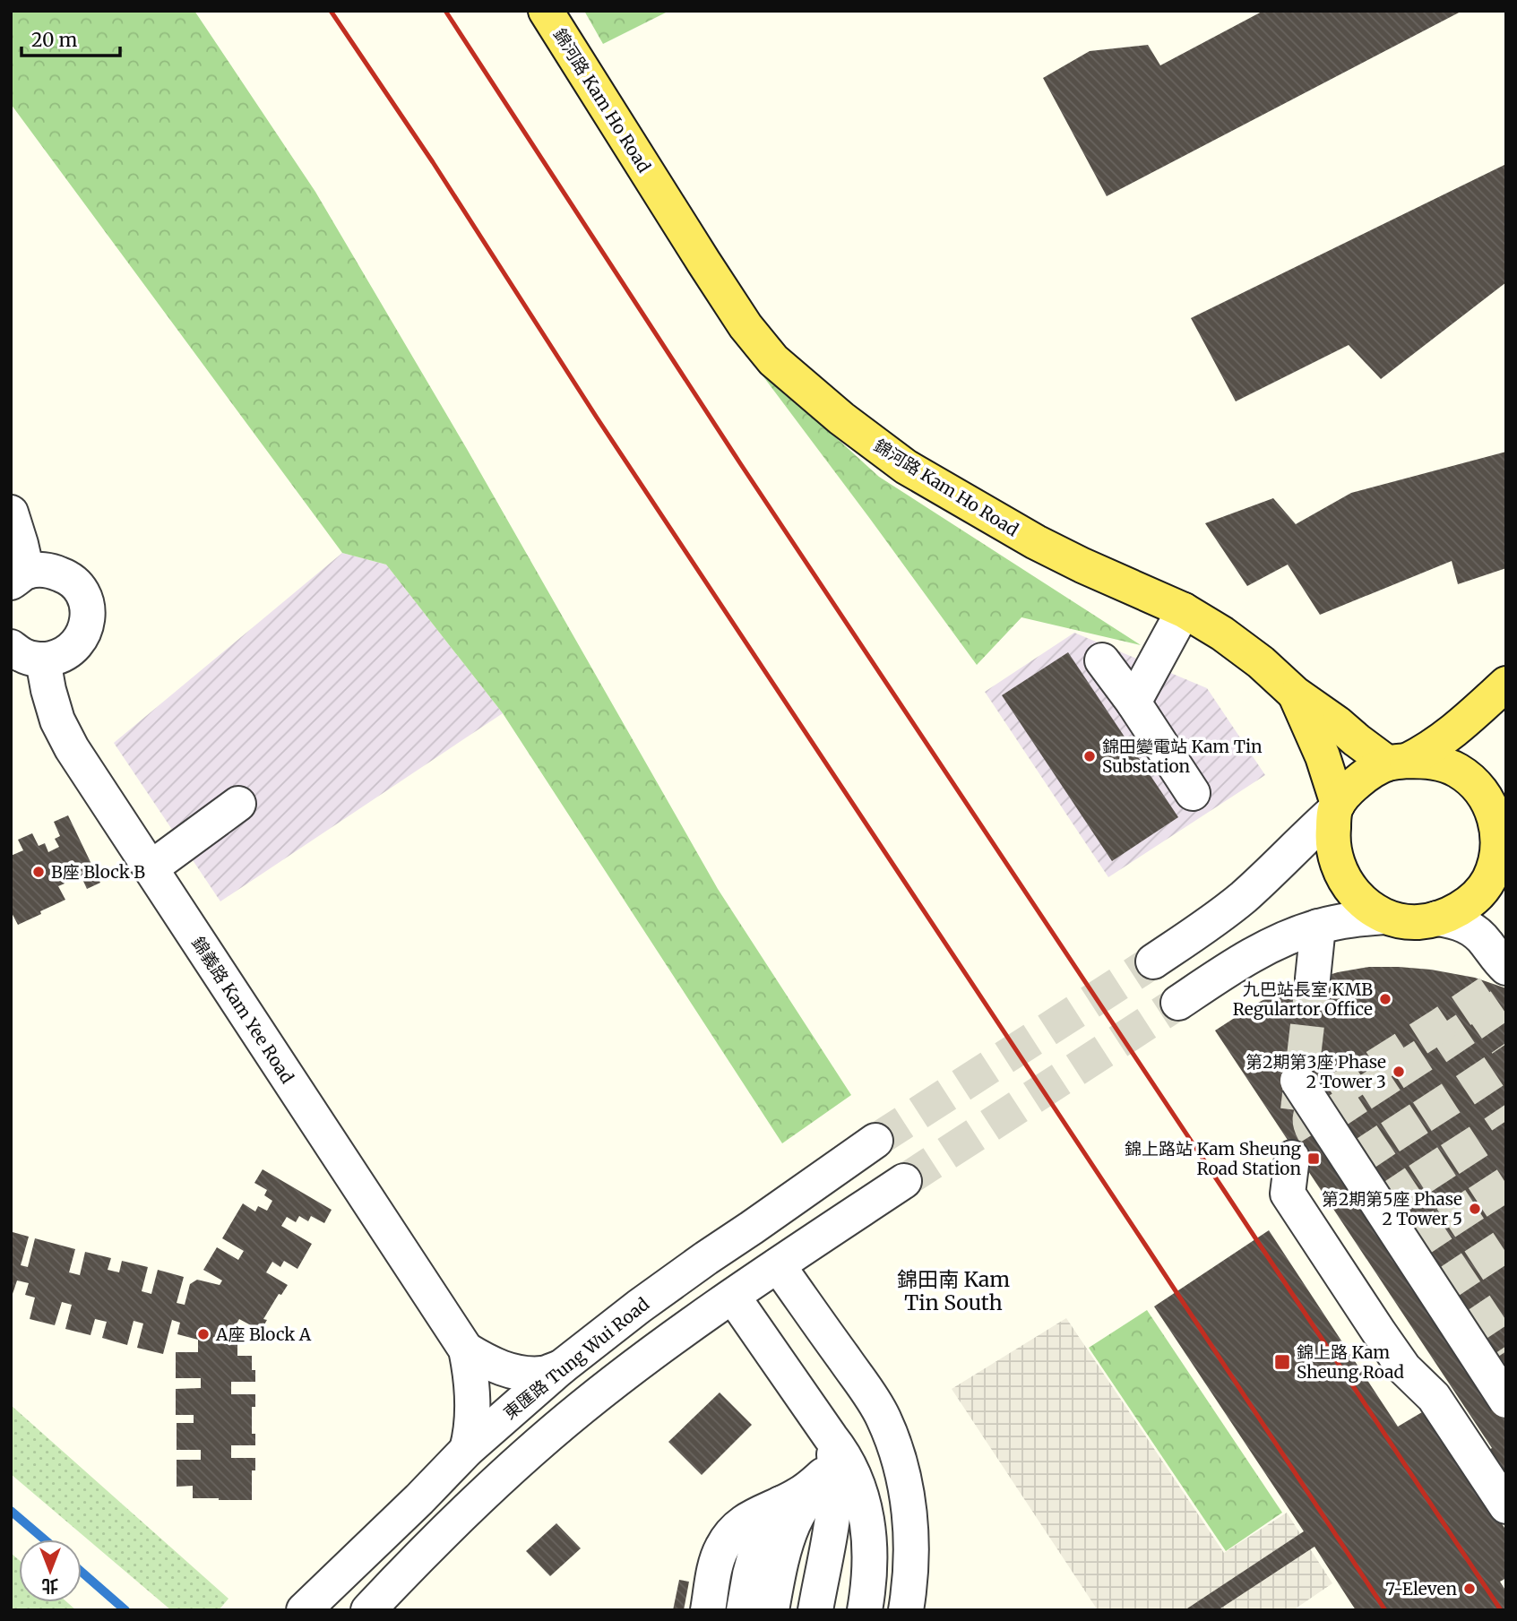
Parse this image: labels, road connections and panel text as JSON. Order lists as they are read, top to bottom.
{
  "streets": {
    "main road": ["錦河路 Kam Ho Road"],
    "street": ["錦義路 Kam Yee Road", "東匯路 Tung Wui Road"]
  },
  "crossings": [
    ["錦義路 Kam Yee Road", "東匯路 Tung Wui Road"]
  ],
  "districts": ["錦田南 Kam Tin South"],
  "places": {
    "other": [
      "錦田變電站 Kam Tin Substation",
      "B座 Block B",
      "九巴站長室 KMB Regulartor Office",
      "第2期第3座 Phase 2 Tower 3",
      "第2期第5座 Phase 2 Tower 5",
      "A座 Block A",
      "7-Eleven"
    ],
    "transit": ["錦上路站 Kam Sheung Road Station", "錦上路 Kam Sheung Road"]
  },
  "scale_bar": "20 m",
  "north": "bottom"
}
